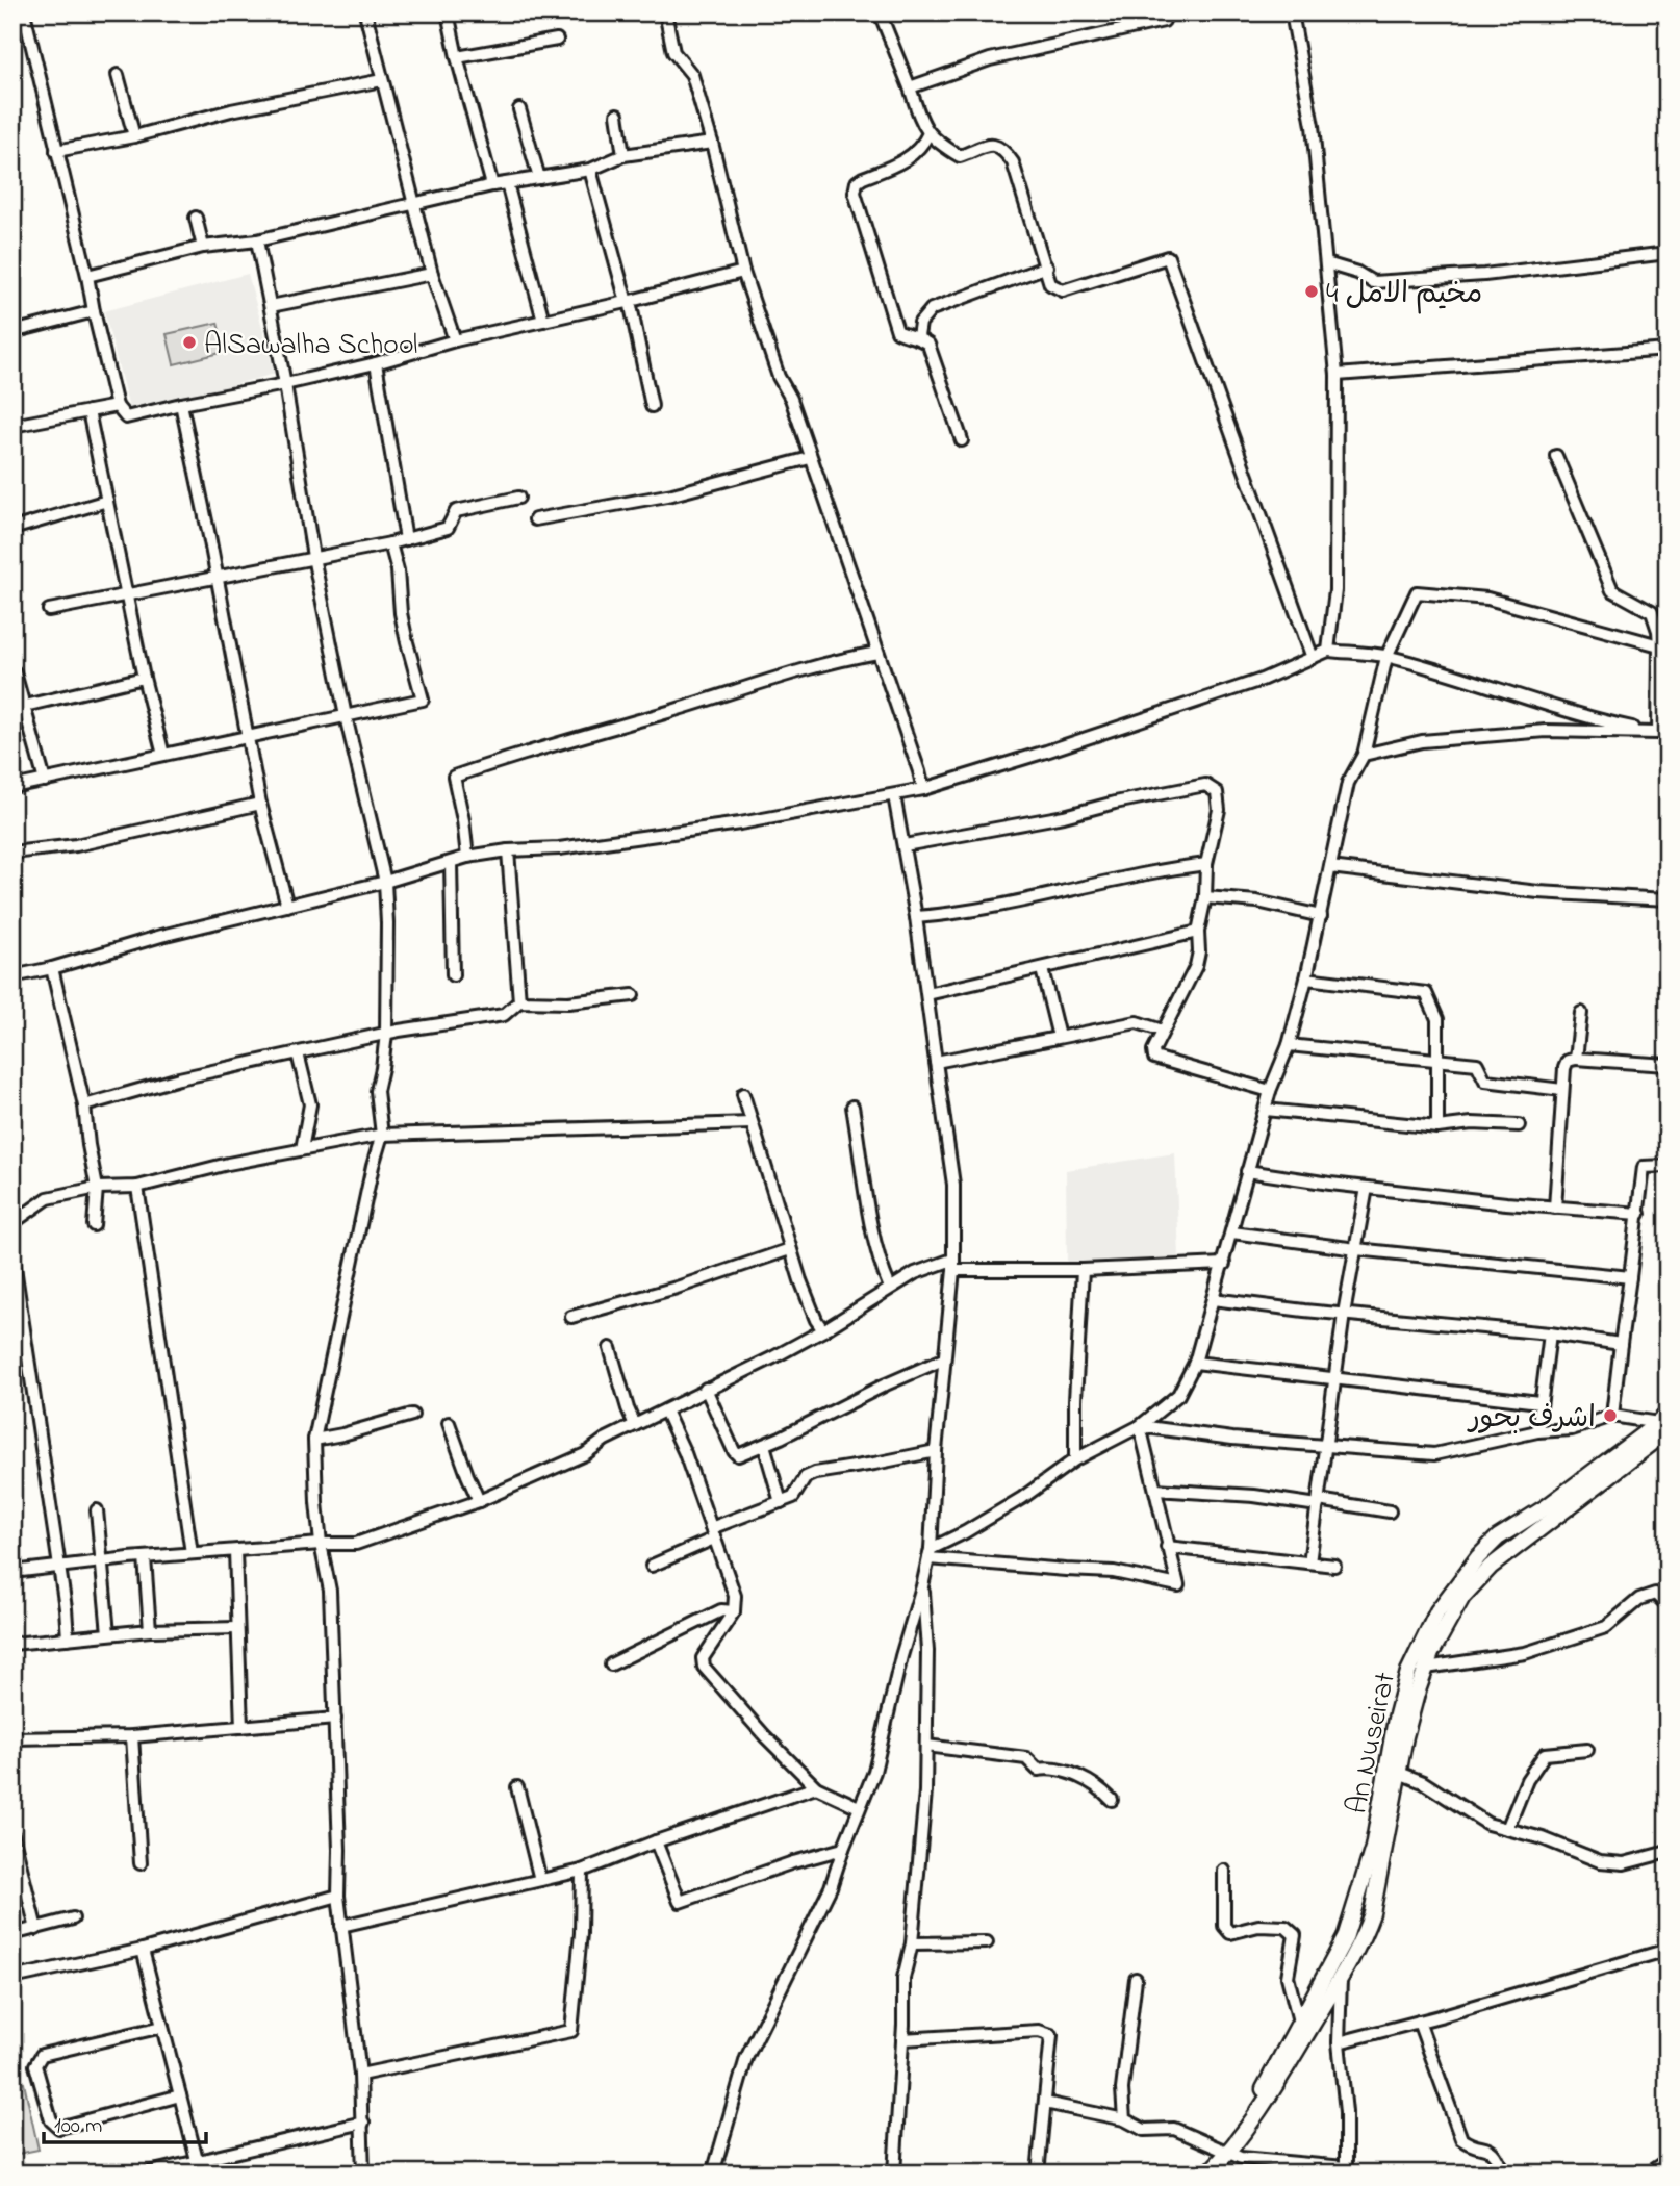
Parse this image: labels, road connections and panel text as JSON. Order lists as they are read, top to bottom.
{
  "streets": {
    "main road": ["An Nuseirat"]
  },
  "places": ["مخيم الامل 4", "AlSawalha School", "اشرف بحور"],
  "scale_bar": "100 m"
}
